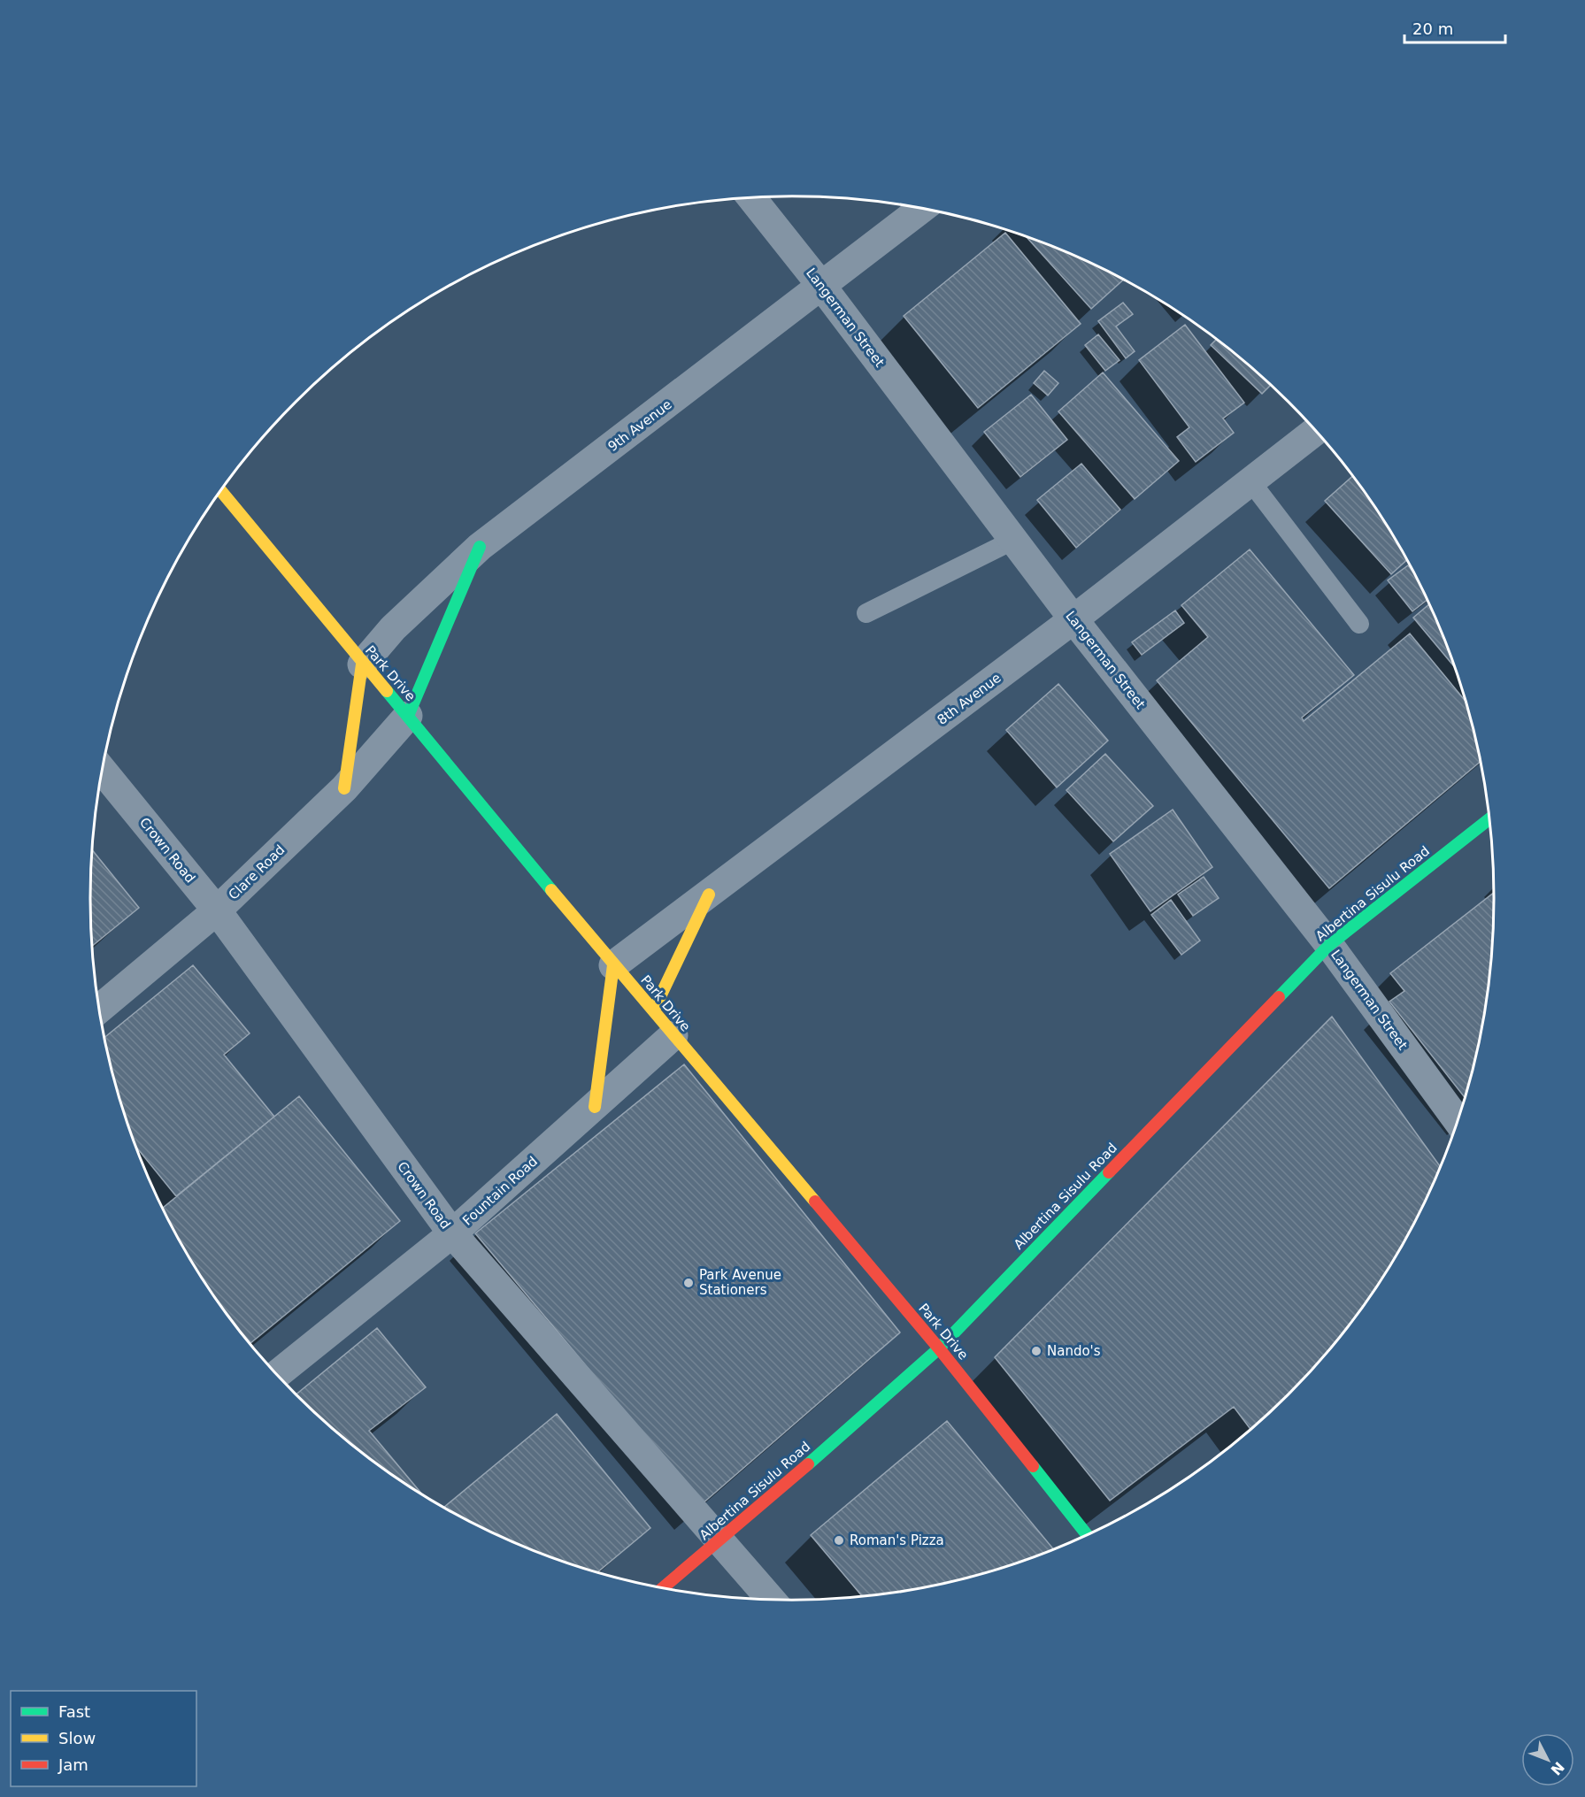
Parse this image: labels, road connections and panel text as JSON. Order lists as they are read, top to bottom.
{
  "streets": {
    "street": [
      "Langerman Street",
      "9th Avenue",
      "Park Drive",
      "8th Avenue",
      "Crown Road",
      "Clare Road",
      "Albertina Sisulu Road",
      "Fountain Road"
    ]
  },
  "crossings": [
    ["Langerman Street", "9th Avenue"],
    ["Langerman Street", "8th Avenue"],
    ["Langerman Street", "Albertina Sisulu Road"],
    ["9th Avenue", "Park Drive"],
    ["Park Drive", "8th Avenue"],
    ["Park Drive", "Clare Road"],
    ["Park Drive", "Albertina Sisulu Road"],
    ["Park Drive", "Fountain Road"],
    ["Crown Road", "Clare Road"],
    ["Crown Road", "Albertina Sisulu Road"],
    ["Crown Road", "Fountain Road"]
  ],
  "places": ["Park Avenue Stationers", "Nando's", "Roman's Pizza"],
  "legend": ["Fast", "Slow", "Jam"],
  "scale_bar": "20 m",
  "north": "bottom right"
}
